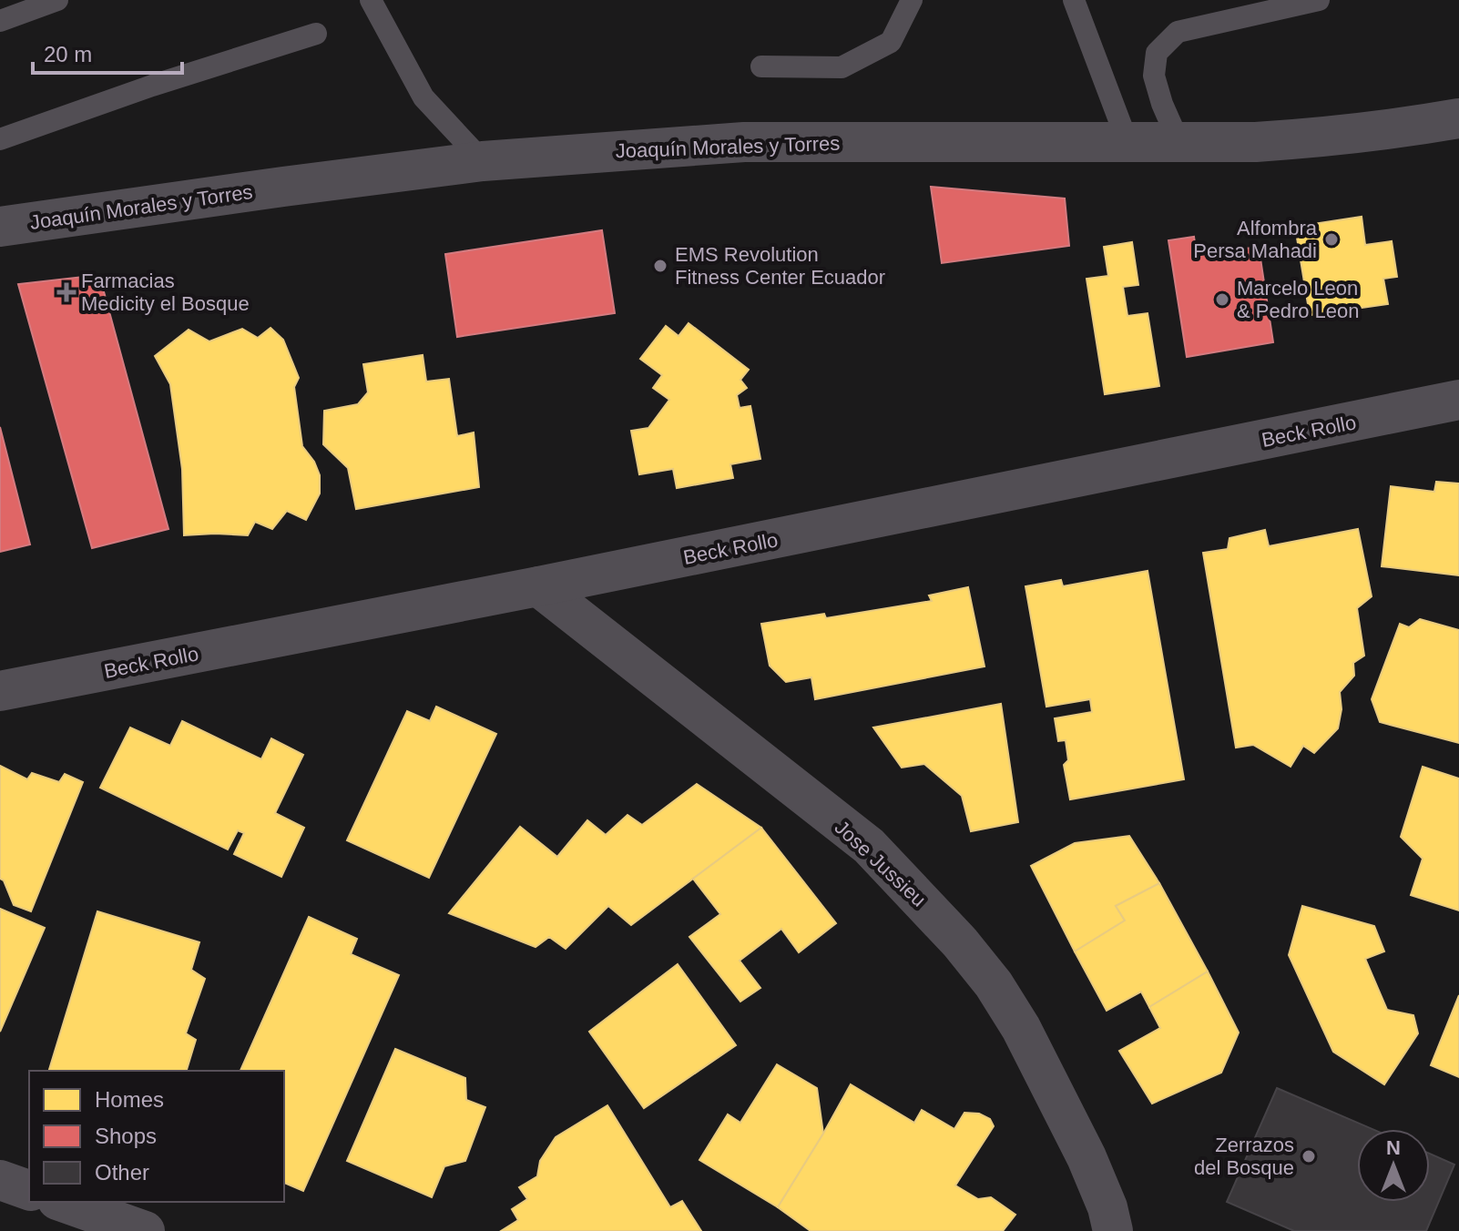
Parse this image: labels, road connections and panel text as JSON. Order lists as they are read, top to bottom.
{
  "streets": {
    "street": ["Joaquín Morales y Torres", "Beck Rollo", "Jose Jussieu"]
  },
  "crossings": [
    ["Beck Rollo", "Jose Jussieu"]
  ],
  "places": {
    "other": [
      "Alfombra Persa Mahadi",
      "EMS Revolution Fitness Center Ecuador",
      "Marcelo Leon & Pedro Leon",
      "Zerrazos del Bosque"
    ],
    "health": ["Farmacias Medicity el Bosque"]
  },
  "legend": ["Homes", "Shops", "Other"],
  "scale_bar": "20 m",
  "north": "top"
}
